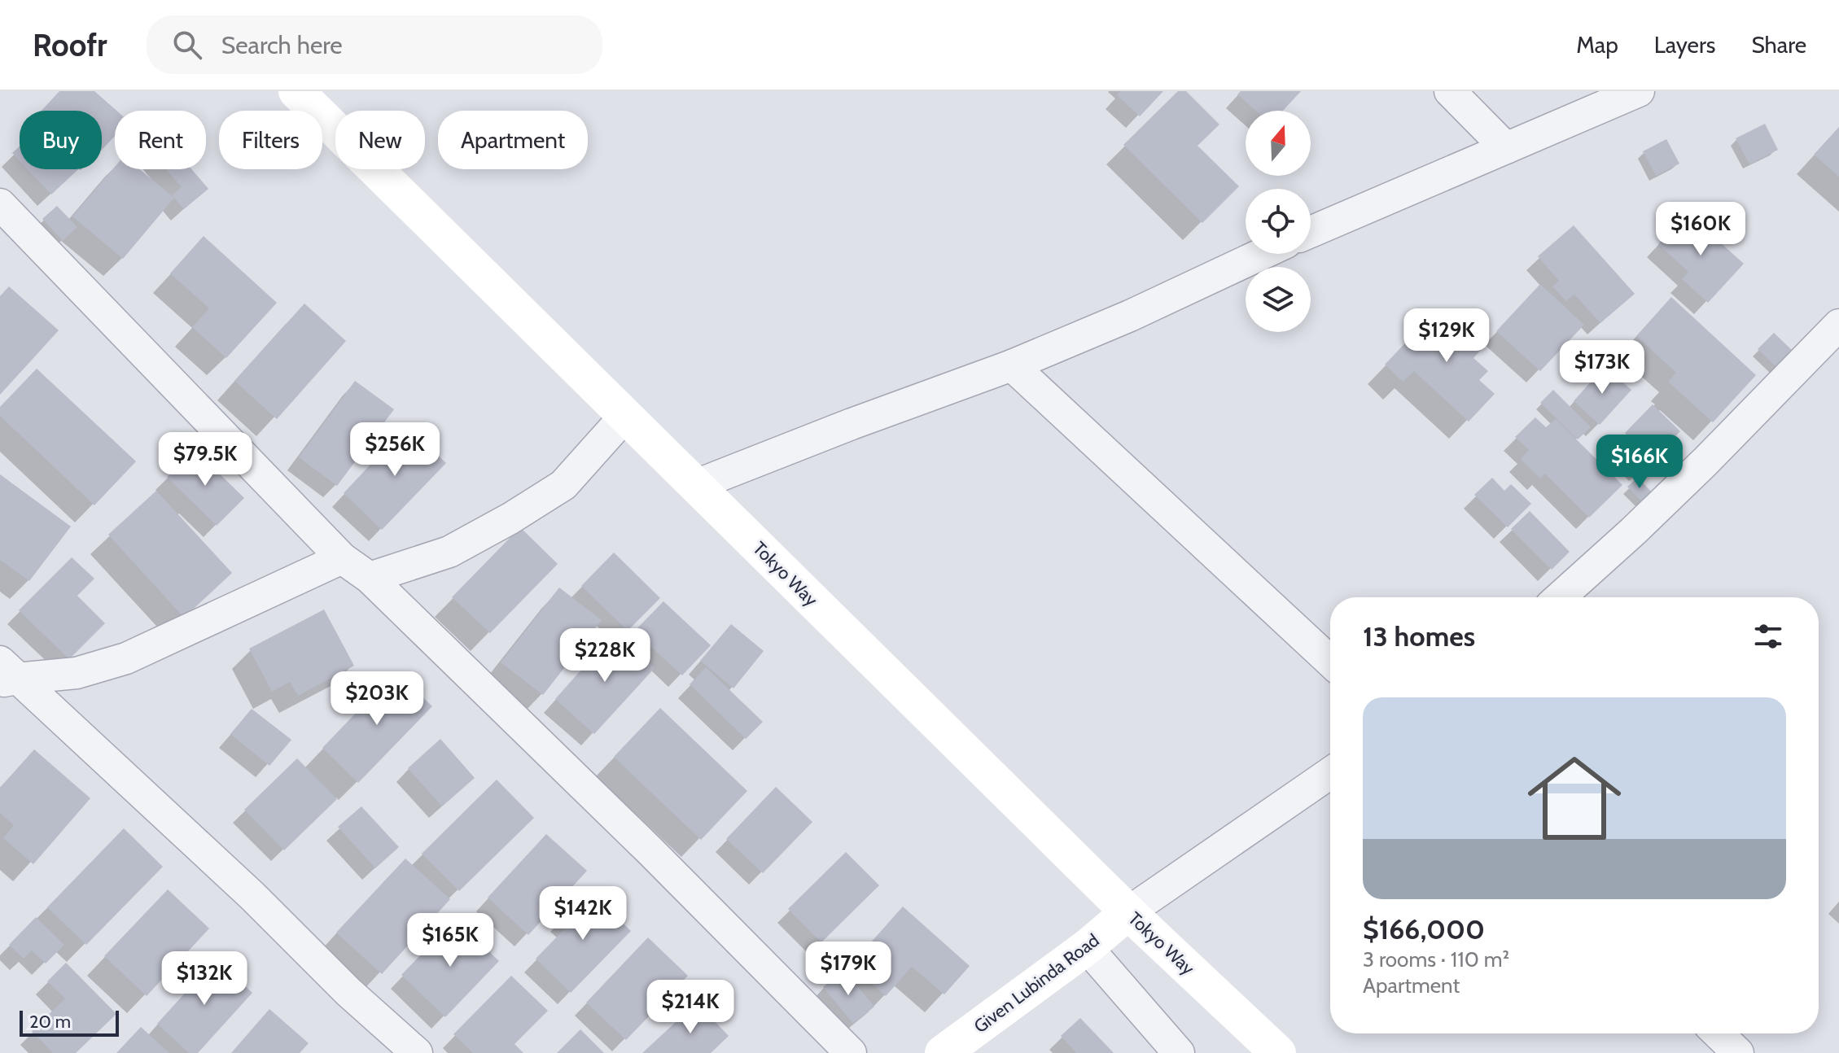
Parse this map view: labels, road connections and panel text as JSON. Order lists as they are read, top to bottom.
{
  "streets": {
    "main road": ["Tokyo Way", "Given Lubinda Road"]
  },
  "crossings": [
    ["Tokyo Way", "Given Lubinda Road"]
  ],
  "scale_bar": "20 m",
  "north": "top",
  "page": {
    "header": "Roofr",
    "search": "Search here",
    "nav": ["Map", "Layers", "Share"],
    "chip": [
      "Buy",
      "Rent",
      "Filters",
      "New",
      "Apartment"
    ],
    "price": [
      "$160K",
      "$129K",
      "$173K",
      "$256K",
      "$79.5K",
      "$166K",
      "$228K",
      "$203K",
      "$142K",
      "$165K",
      "$179K",
      "$132K",
      "$214K"
    ],
    "heading": "13 homes",
    "list": [
      {
        "name": "$166,000",
        "note": "3 rooms · 110 m² · Apartment"
      }
    ],
    "scale": "20 m"
  }
}
